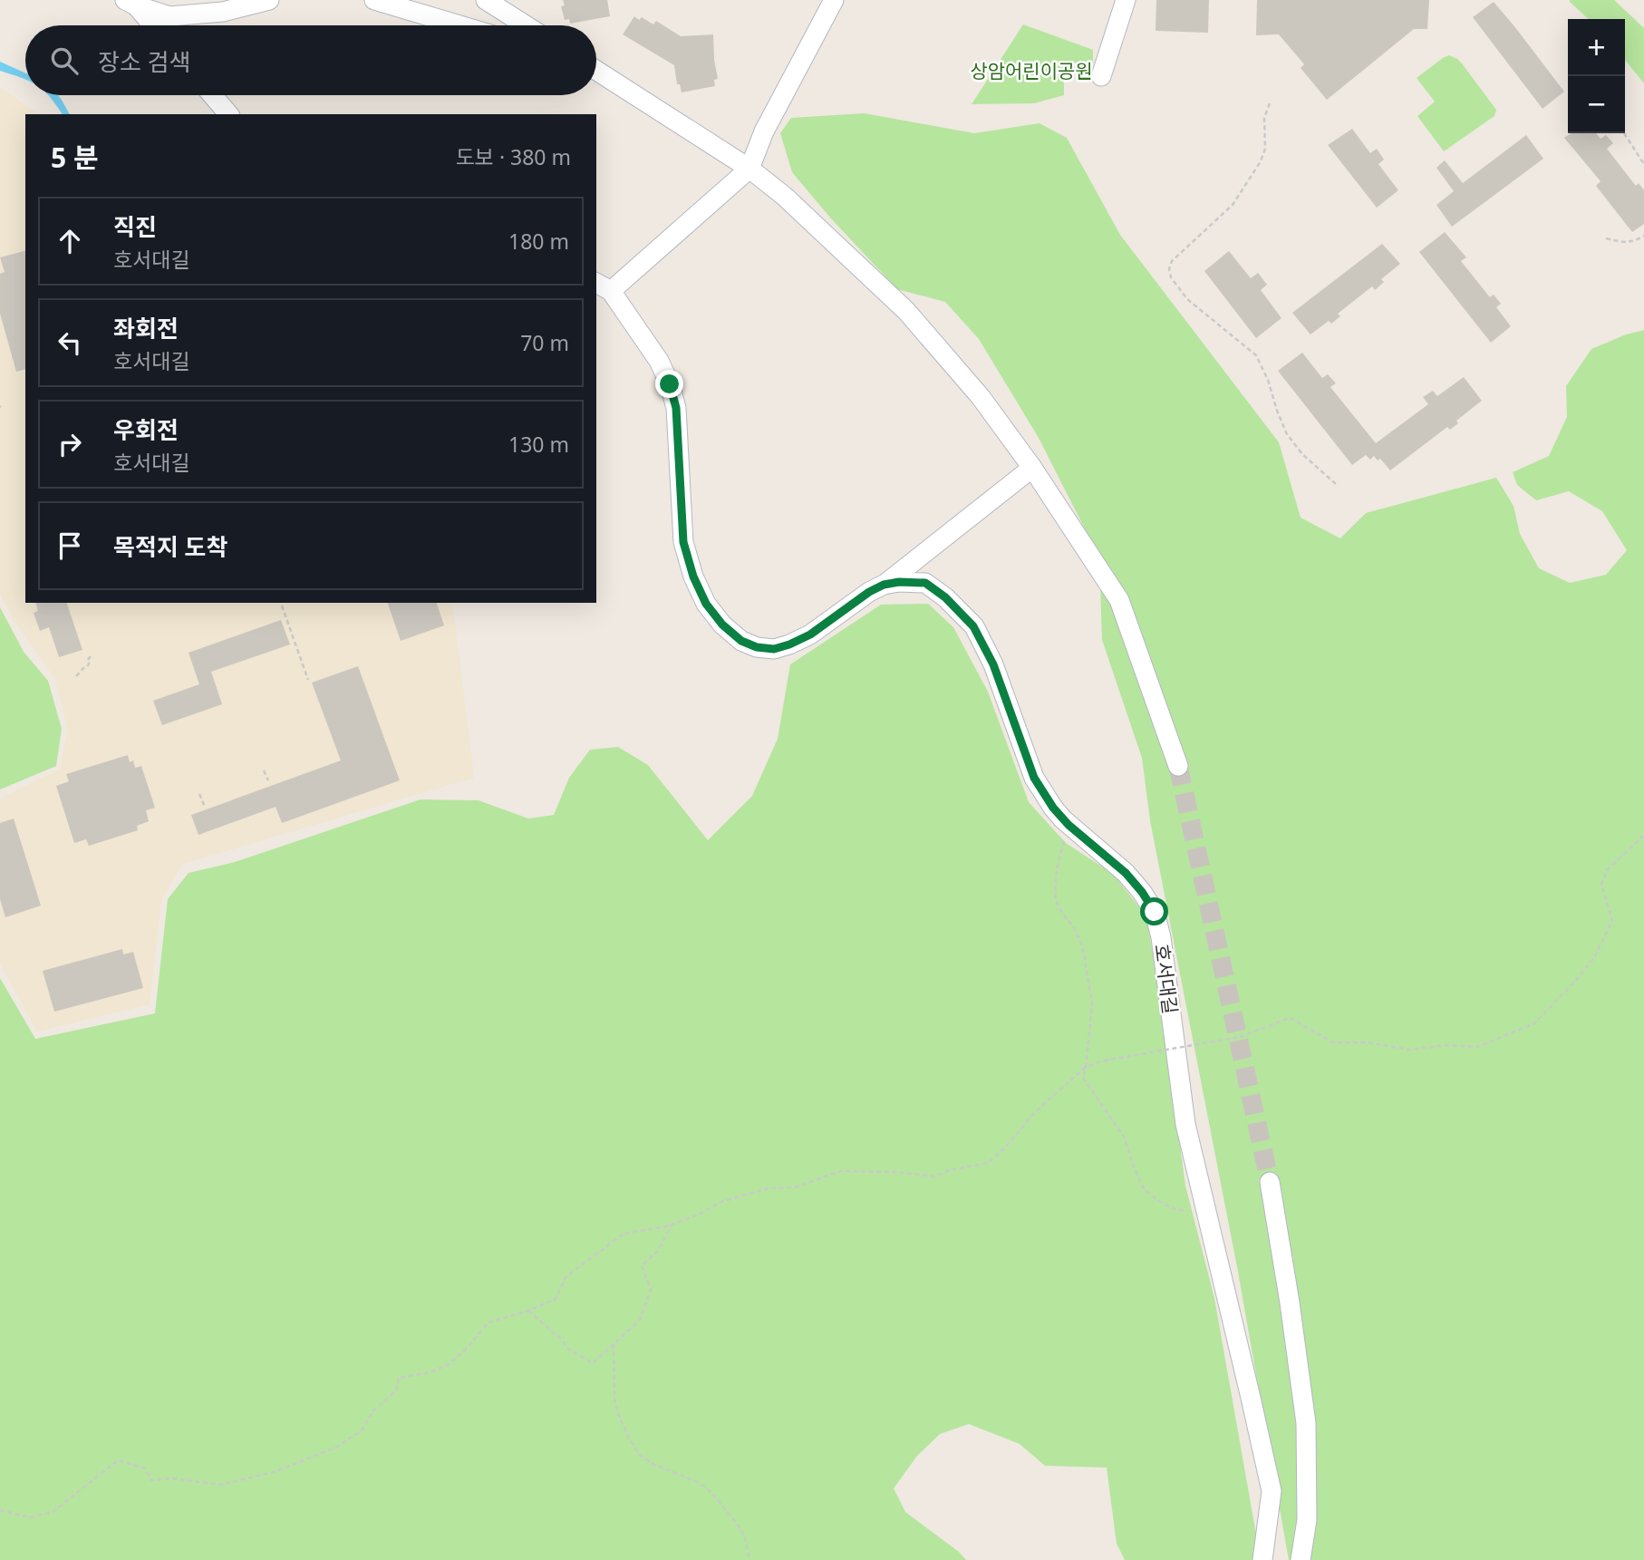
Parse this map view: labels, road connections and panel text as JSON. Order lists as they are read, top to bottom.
{
  "streets": {
    "street": ["호서대길"]
  },
  "parks": ["상암어린이공원"],
  "page": {
    "map_buttons": ["+", "−"],
    "search": "장소 검색",
    "heading": ["5 분", "도보 · 380 m"],
    "list": [
      ["직진", "호서대길", "180 m"],
      ["좌회전", "호서대길", "70 m"],
      ["우회전", "호서대길", "130 m"],
      "목적지 도착"
    ]
  }
}
